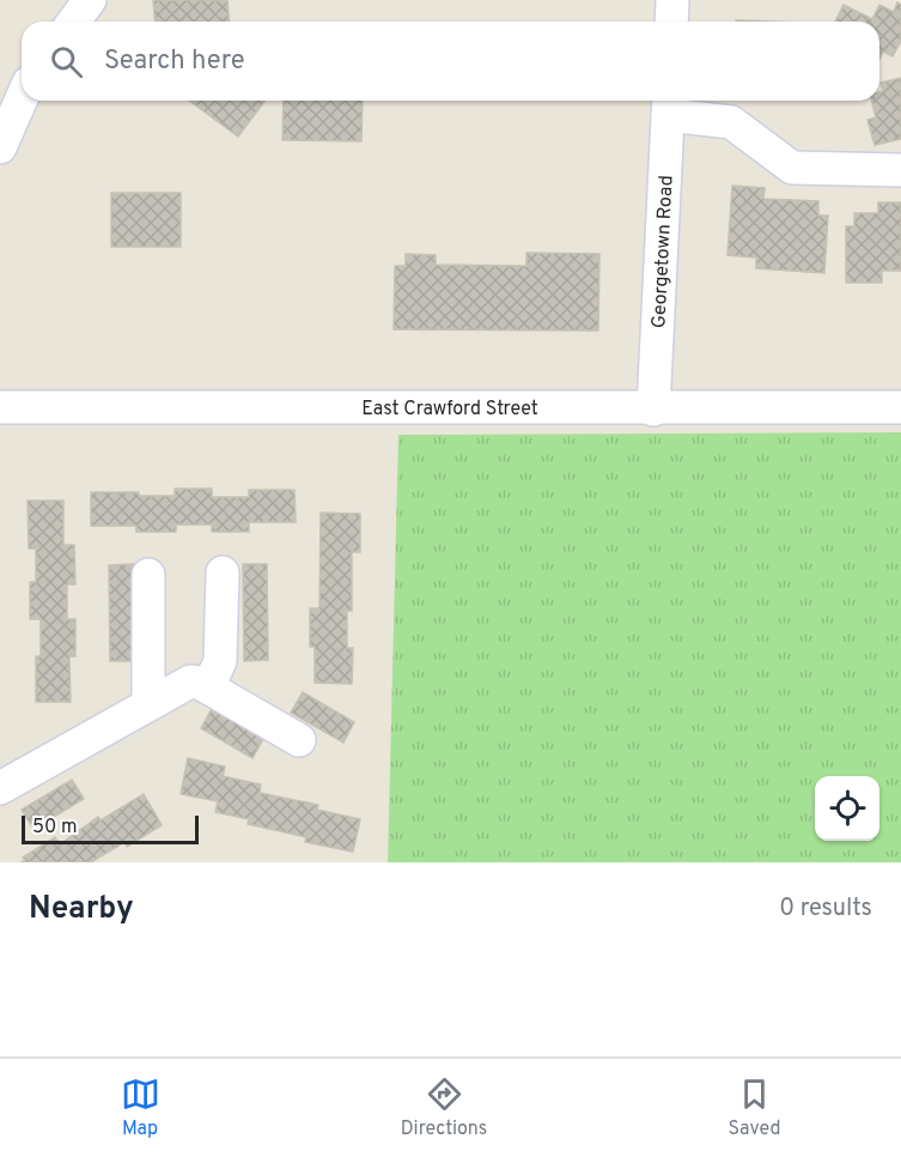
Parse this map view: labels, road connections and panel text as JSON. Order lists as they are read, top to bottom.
{
  "streets": {
    "street": ["Georgetown Road", "East Crawford Street"]
  },
  "crossings": [
    ["Georgetown Road", "East Crawford Street"]
  ],
  "scale_bar": "50 m",
  "page": {
    "search": "Search here",
    "scale": "50 m",
    "heading": ["Nearby", "0 results"],
    "nav": ["Map", "Directions", "Saved"]
  }
}
